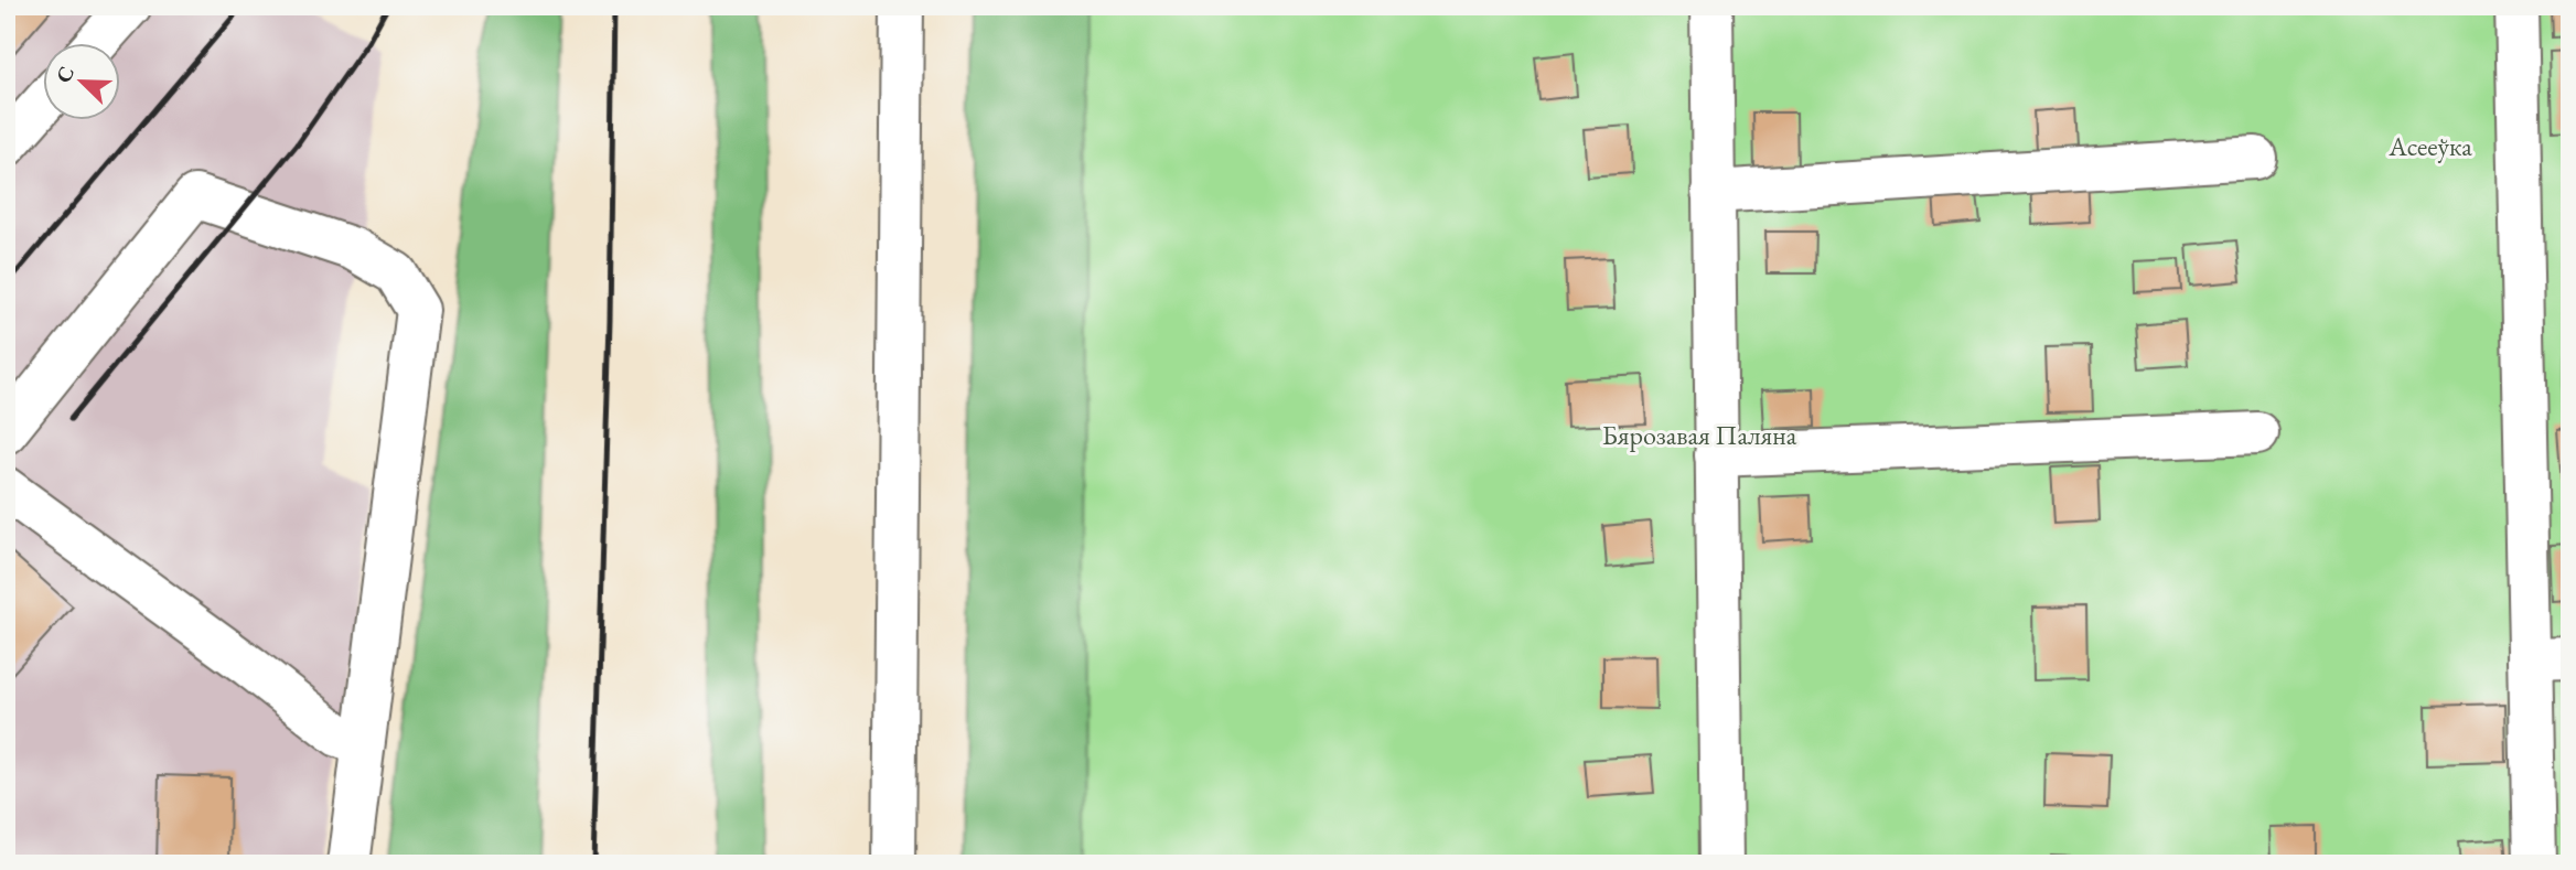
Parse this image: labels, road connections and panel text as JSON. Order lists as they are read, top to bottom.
{
  "parks": ["Асееўка", "Бярозавая Паляна"],
  "north": "top left"
}
